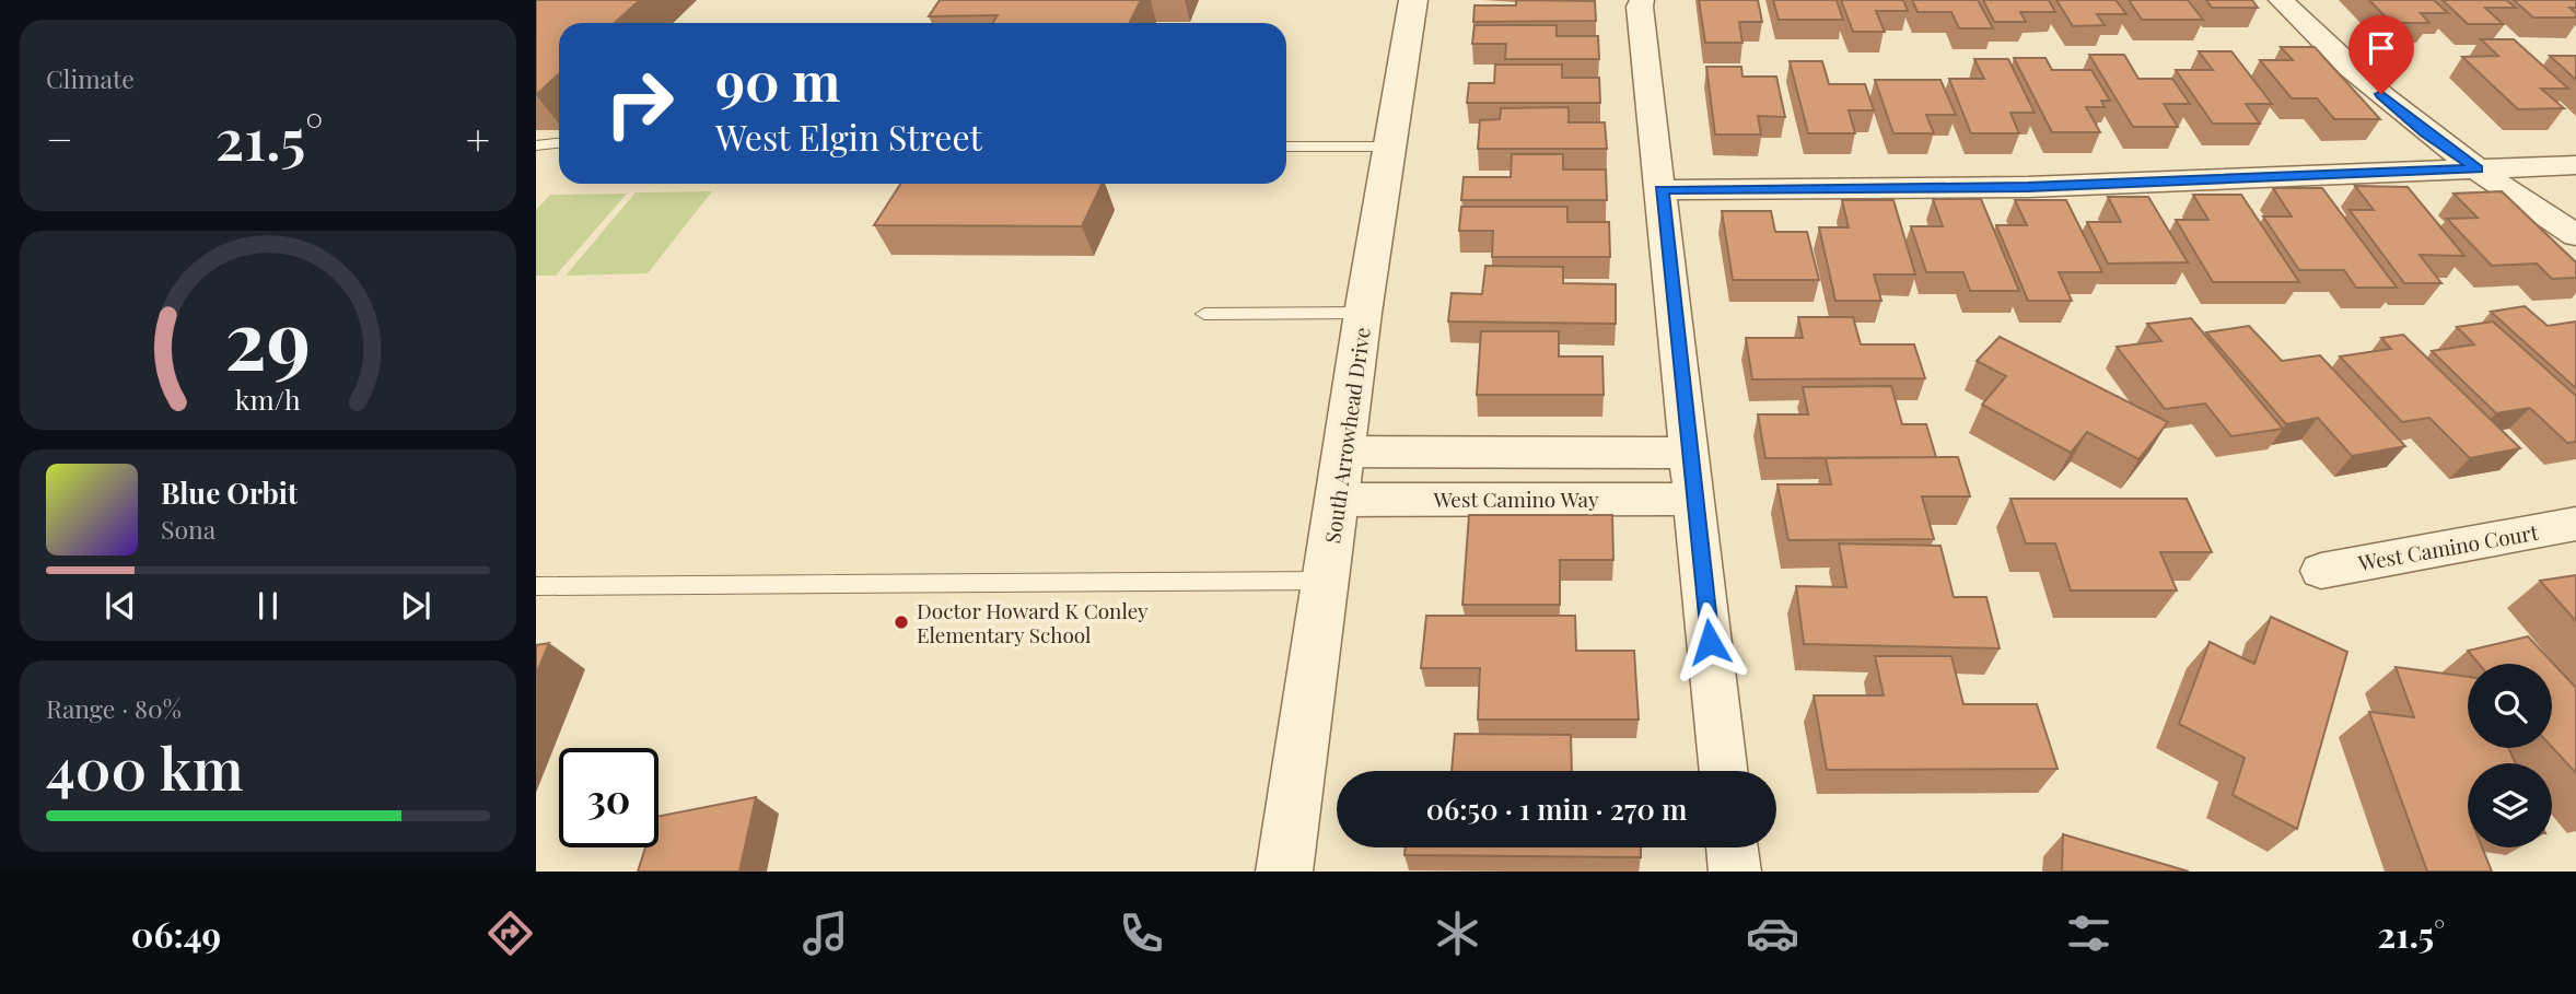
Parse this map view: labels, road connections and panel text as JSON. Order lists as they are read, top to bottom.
{
  "streets": {
    "street": ["South Arrowhead Drive", "West Camino Way", "West Camino Court"]
  },
  "crossings": [
    ["South Arrowhead Drive", "West Camino Way"]
  ],
  "places": ["Doctor Howard K Conley Elementary School"],
  "page": {
    "tile": [
      "Climate",
      ["Range · 80%", "400 km"]
    ],
    "turn": ["90 m", "West Elgin Street"],
    "heat": ["−", "21.5°", "+"],
    "song": ["Blue Orbit", "Sona"],
    "limit": "30",
    "trip": "06:50 · 1 min · 270 m",
    "tabs": ["06:49", "21.5°"],
    "gauge": ["29", "km/h"]
  }
}
